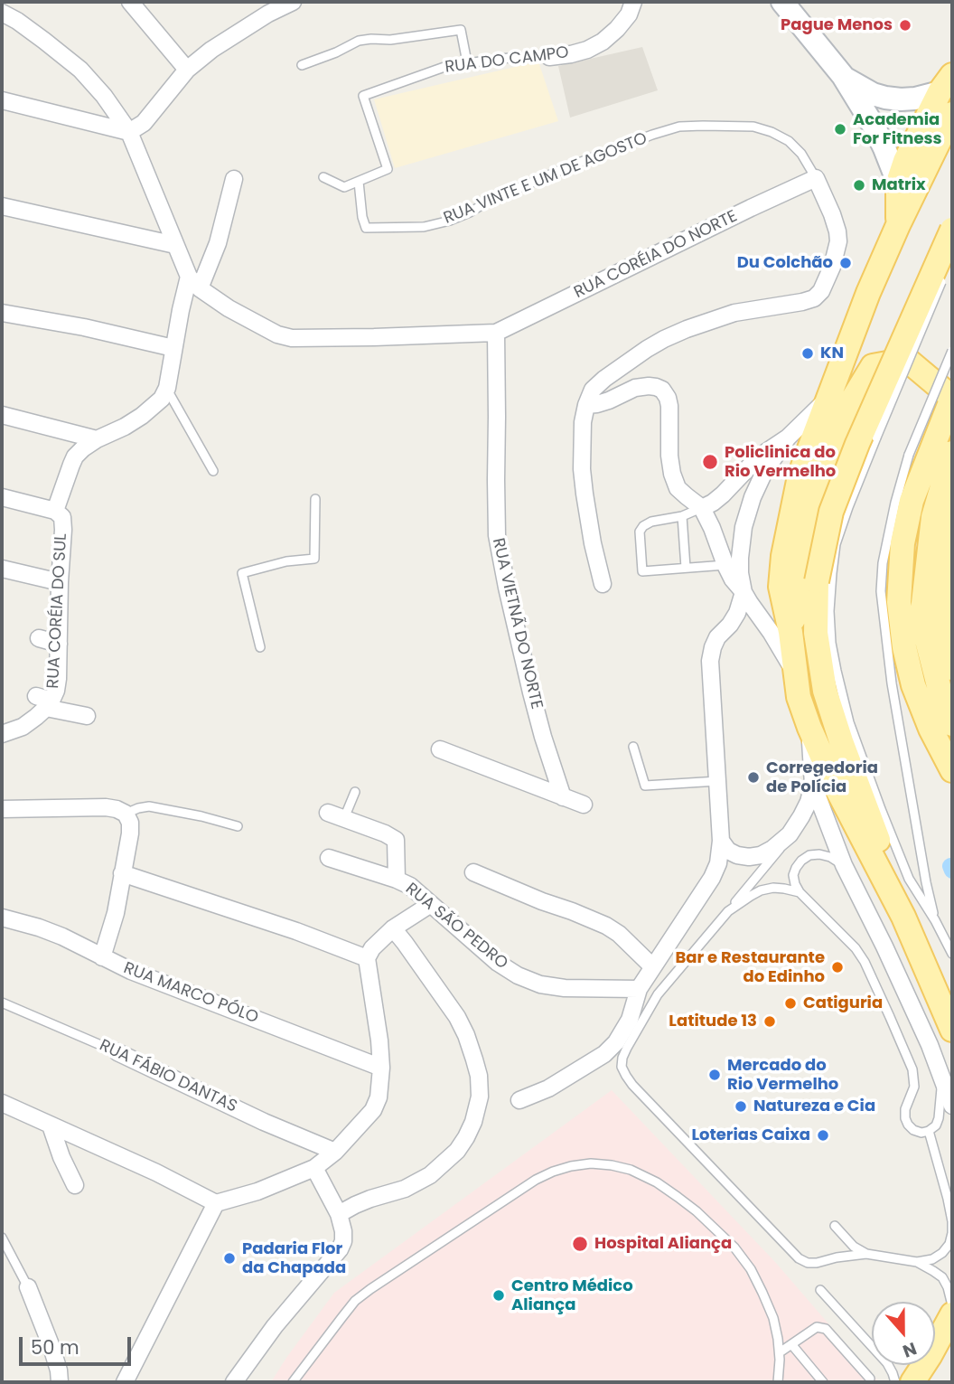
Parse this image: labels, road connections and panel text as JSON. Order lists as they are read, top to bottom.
{
  "streets": {
    "street": [
      "RUA DO CAMPO",
      "RUA CORÉIA DO NORTE",
      "RUA CORÉIA DO SUL",
      "RUA VIETNÃ DO NORTE",
      "RUA SÃO PEDRO",
      "RUA MARCO PÓLO",
      "RUA FÁBIO DANTAS"
    ],
    "lane": ["RUA VINTE E UM DE AGOSTO"]
  },
  "crossings": [
    ["RUA DO CAMPO", "RUA VINTE E UM DE AGOSTO"],
    ["RUA VINTE E UM DE AGOSTO", "RUA CORÉIA DO NORTE"],
    ["RUA CORÉIA DO NORTE", "RUA VIETNÃ DO NORTE"]
  ],
  "places": [
    "Pague Menos",
    "Academia For Fitness",
    "Matrix",
    "Du Colchão",
    "KN",
    "Policlinica do Rio Vermelho",
    "Corregedoria de Polícia",
    "Bar e Restaurante do Edinho",
    "Catiguria",
    "Latitude 13",
    "Mercado do Rio Vermelho",
    "Natureza e Cia",
    "Loterias Caixa",
    "Hospital Aliança",
    "Padaria Flor da Chapada",
    "Centro Médico Aliança"
  ],
  "scale_bar": "50 m",
  "north": "bottom"
}
